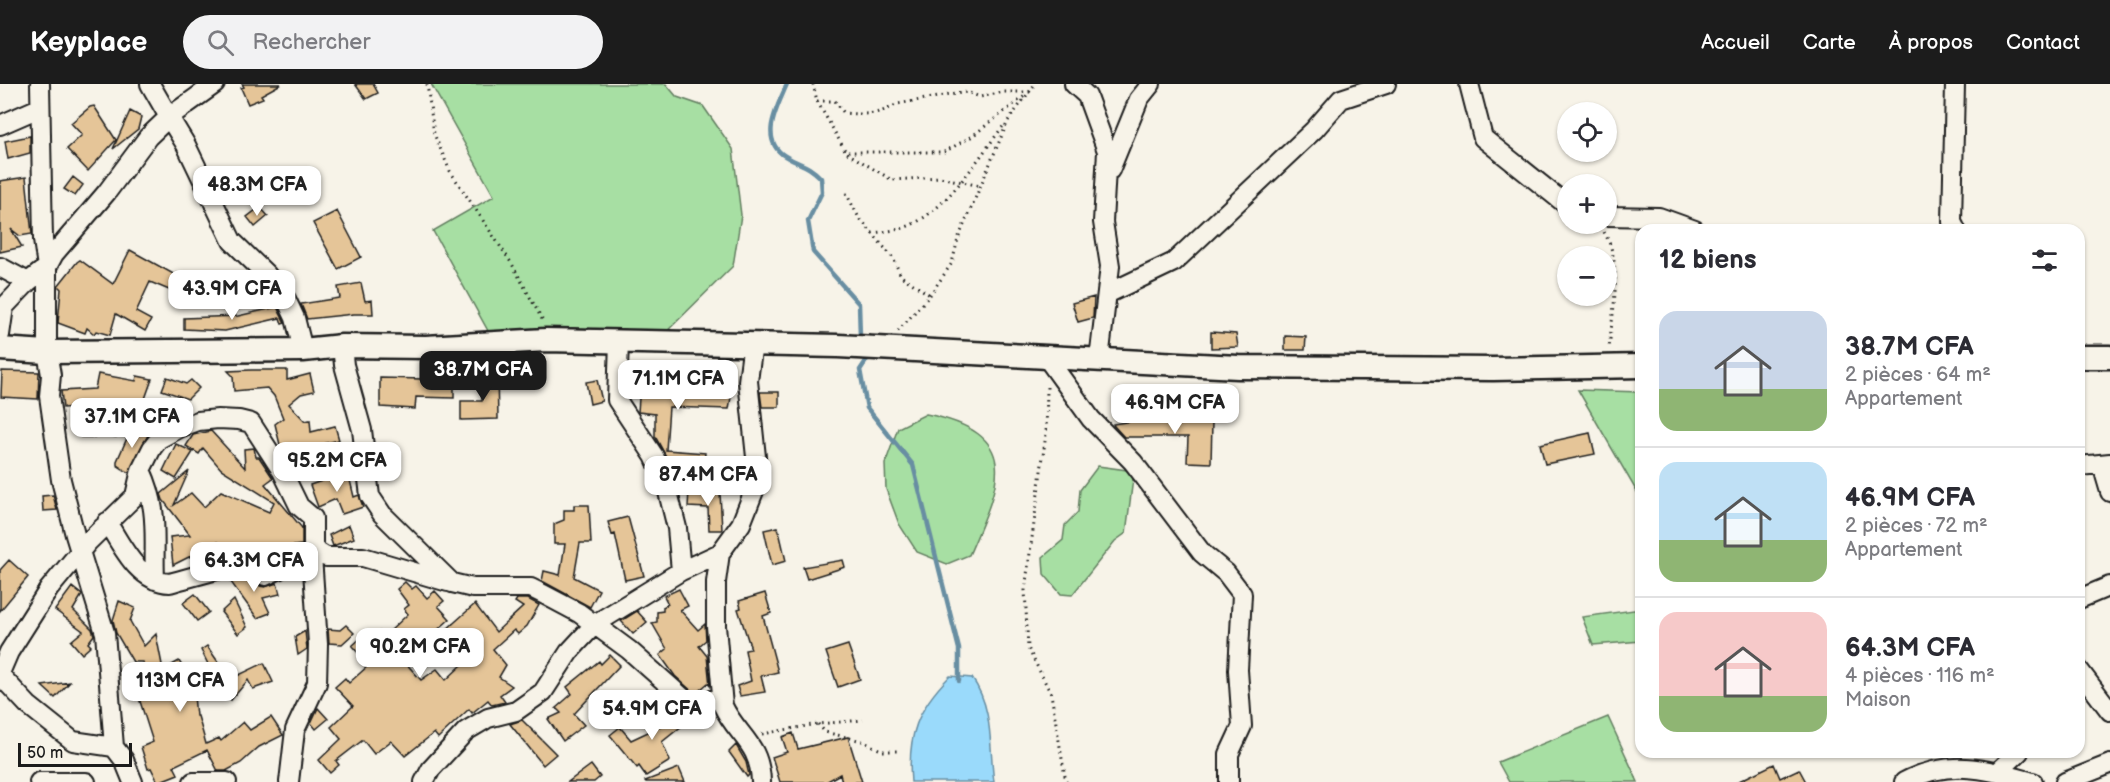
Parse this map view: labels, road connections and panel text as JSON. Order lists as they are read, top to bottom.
{
  "scale_bar": "50 m",
  "page": {
    "header": "Keyplace",
    "search": "Rechercher",
    "nav": [
      "Accueil",
      "Carte",
      "À propos",
      "Contact"
    ],
    "map_buttons": ["+", "−"],
    "price": [
      "48.3M CFA",
      "43.9M CFA",
      "38.7M CFA",
      "71.1M CFA",
      "46.9M CFA",
      "37.1M CFA",
      "95.2M CFA",
      "87.4M CFA",
      "64.3M CFA",
      "90.2M CFA",
      "113M CFA",
      "54.9M CFA"
    ],
    "heading": "12 biens",
    "list": [
      {
        "name": "38.7M CFA",
        "note": "2 pièces · 64 m² · Appartement"
      },
      {
        "name": "46.9M CFA",
        "note": "2 pièces · 72 m² · Appartement"
      },
      {
        "name": "64.3M CFA",
        "note": "4 pièces · 116 m² · Maison"
      }
    ],
    "scale": "50 m"
  }
}
